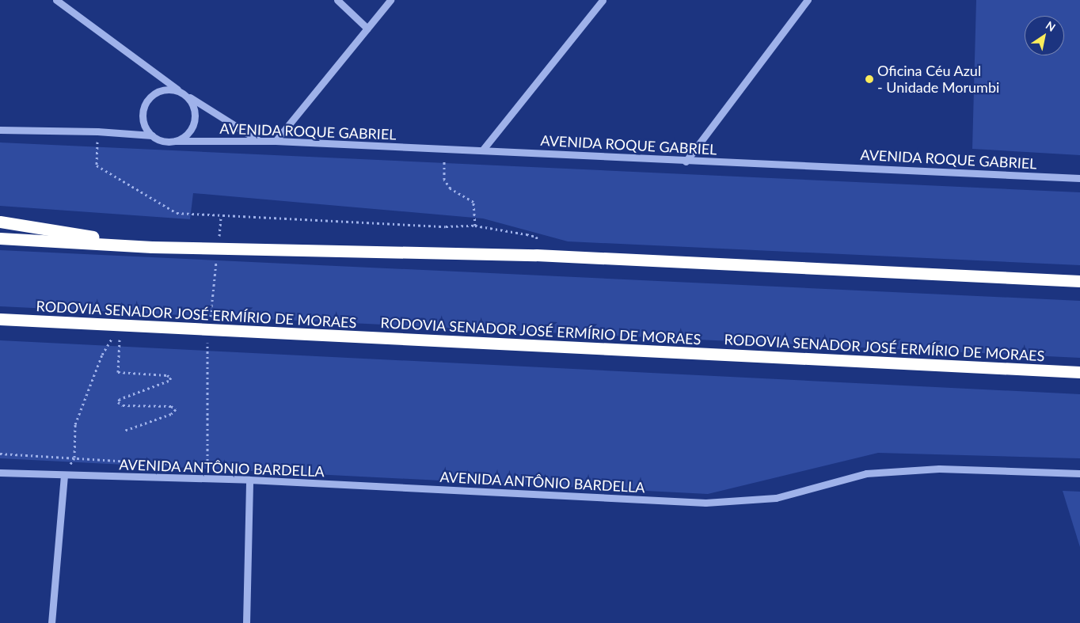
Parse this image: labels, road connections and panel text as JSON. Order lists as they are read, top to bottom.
{
  "streets": {
    "highway": ["RODOVIA SENADOR JOSÉ ERMÍRIO DE MORAES"],
    "street": ["AVENIDA ROQUE GABRIEL", "AVENIDA ANTÔNIO BARDELLA"]
  },
  "places": ["Oficina Céu Azul - Unidade Morumbi"],
  "north": "top right"
}
